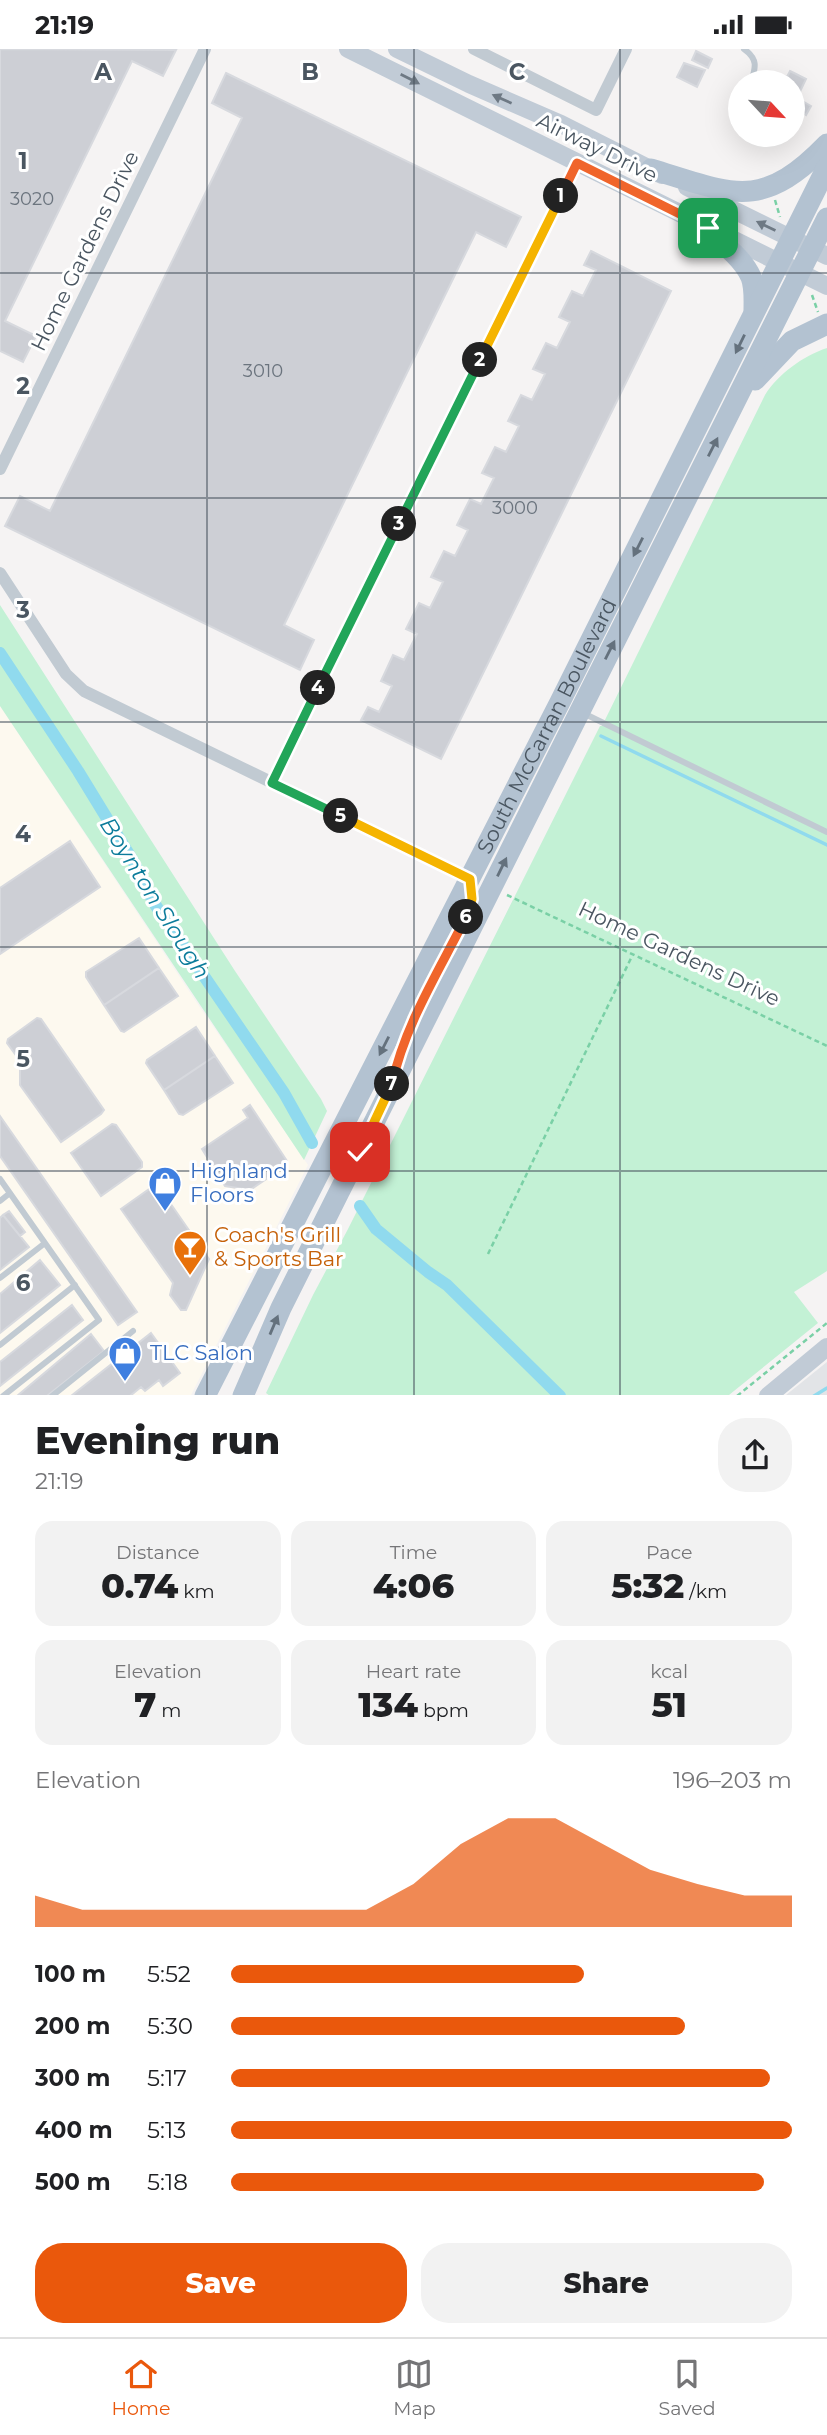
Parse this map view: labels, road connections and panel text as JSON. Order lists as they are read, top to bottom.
{
  "streets": {
    "main road": ["Airway Drive", "South McCarran Boulevard"],
    "street": ["Home Gardens Drive"]
  },
  "crossings": [
    ["Airway Drive", "South McCarran Boulevard"]
  ],
  "water": ["Boynton Slough"],
  "places": {
    "shop": ["Highland Floors", "TLC Salon"],
    "bar": ["Coach's Grill & Sports Bar"]
  },
  "house_numbers": ["3020", "3010", "3000"],
  "north": "bottom right",
  "page": {
    "status": "21:19",
    "pins": [
      "1",
      "2",
      "3",
      "4",
      "5",
      "6",
      "7"
    ],
    "heading": ["Evening run", "21:19"],
    "stats": [
      ["Distance", "0.74 km"],
      ["Time", "4:06"],
      ["Pace", "5:32 /km"],
      ["Elevation", "7 m"],
      ["Heart rate", "134 bpm"],
      ["kcal", "51"]
    ],
    "chart": ["Elevation", "196–203 m"],
    "list": [
      {
        "name": "100 m",
        "note": "5:52"
      },
      {
        "name": "200 m",
        "note": "5:30"
      },
      {
        "name": "300 m",
        "note": "5:17"
      },
      {
        "name": "400 m",
        "note": "5:13"
      },
      {
        "name": "500 m",
        "note": "5:18"
      }
    ],
    "buttons": ["Save", "Share"],
    "tabs": ["Home", "Map", "Saved"]
  },
  "grid": {
    "columns": ["A", "B", "C"],
    "rows": [
      "1",
      "2",
      "3",
      "4",
      "5",
      "6"
    ]
  }
}
